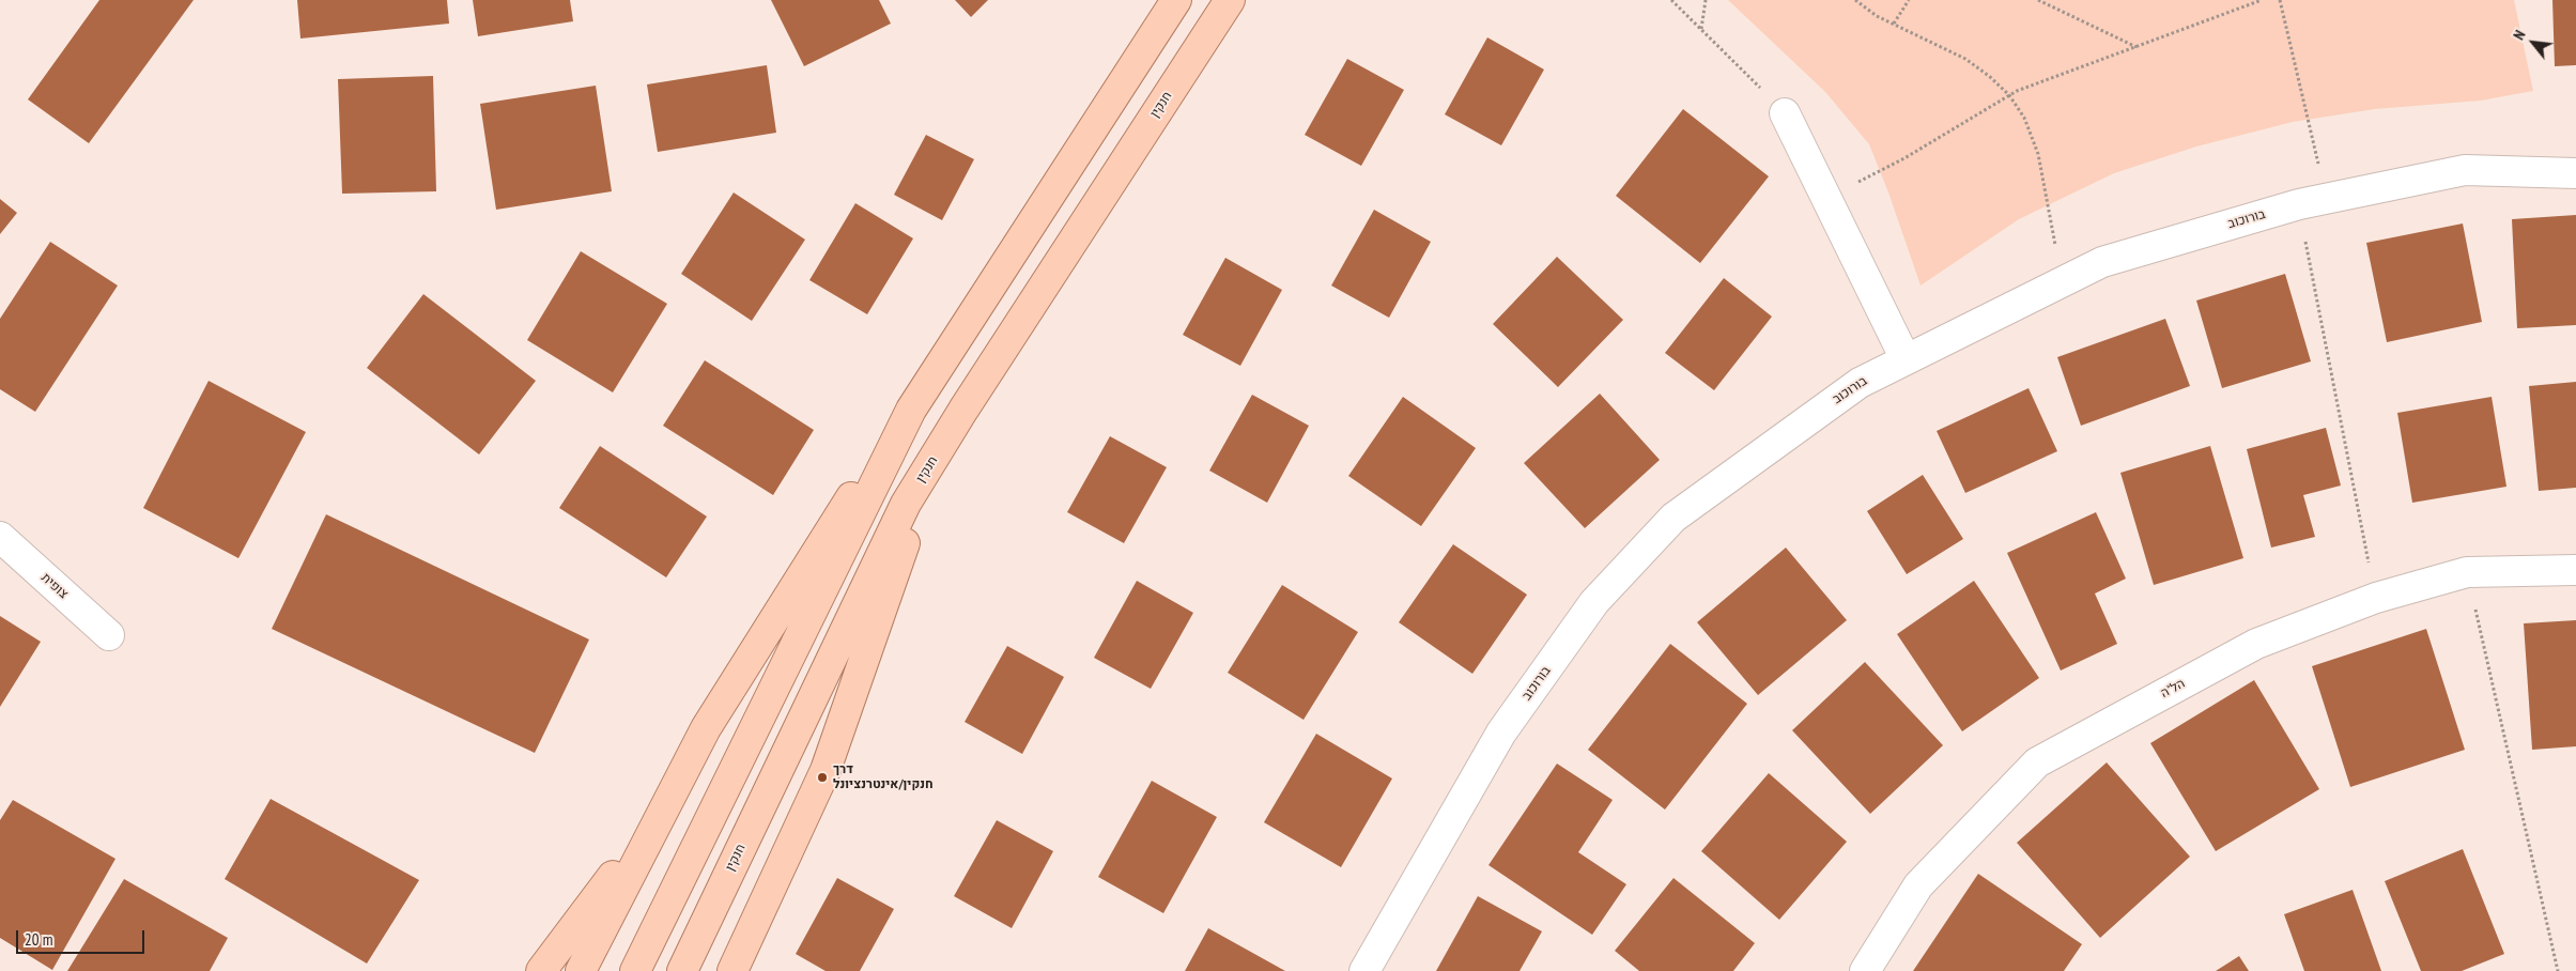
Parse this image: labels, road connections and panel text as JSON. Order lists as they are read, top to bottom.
{
  "streets": {
    "main road": ["חנקין"],
    "street": ["בורוכוב", "צופית", "הל\"ה"]
  },
  "places": ["דרך חנקין/אינטרנציונל"],
  "scale_bar": "20 m",
  "north": "top left"
}
